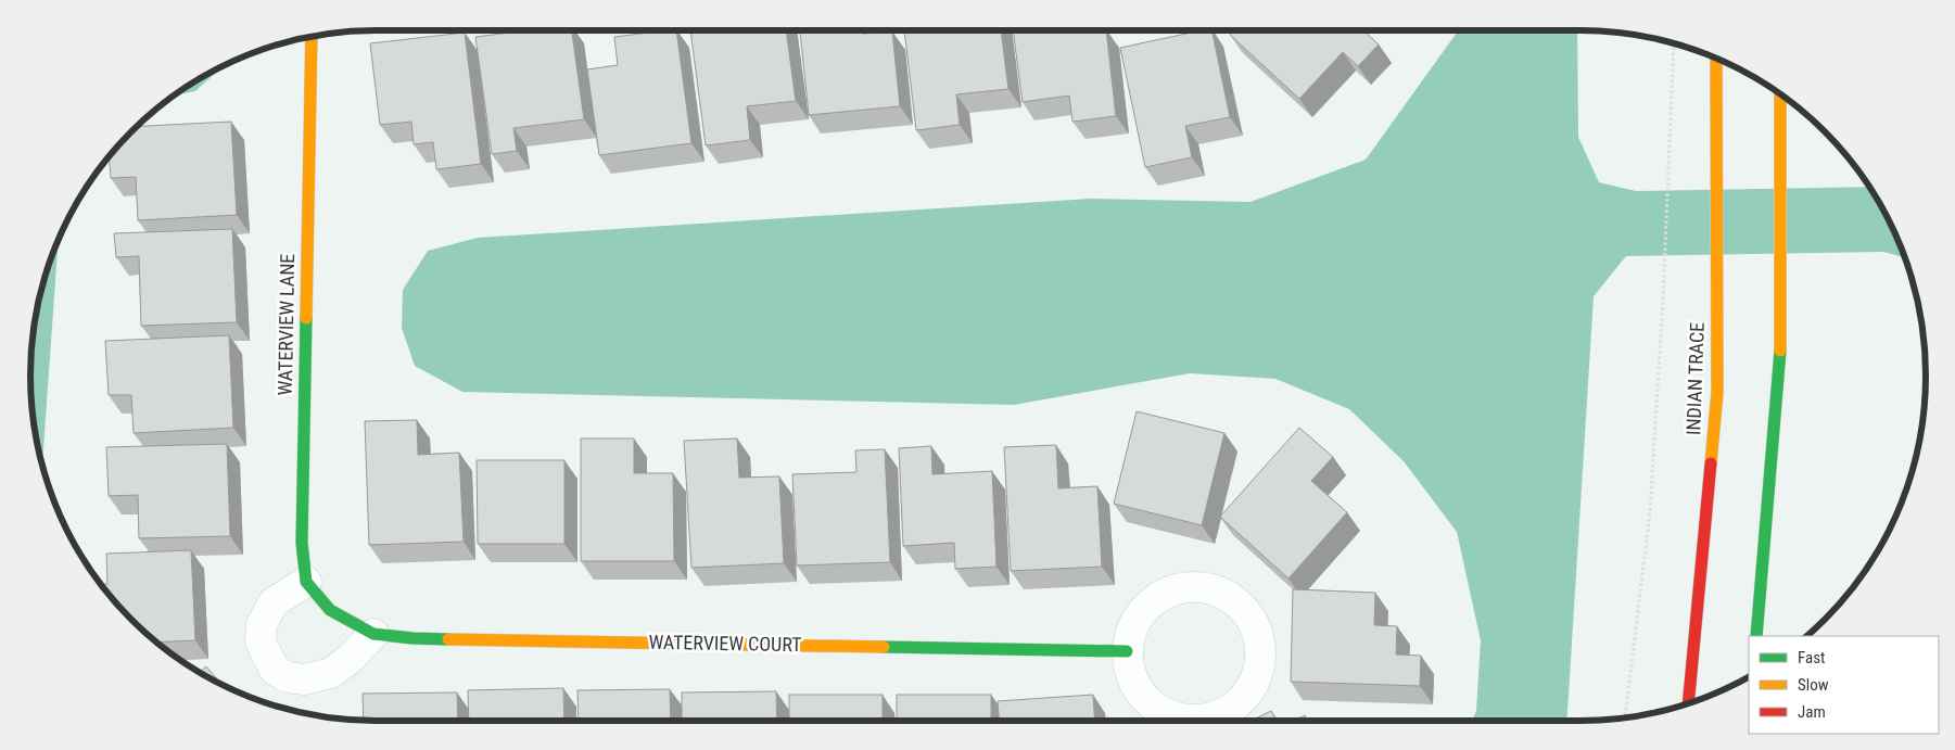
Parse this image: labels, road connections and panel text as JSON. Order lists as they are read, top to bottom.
{
  "streets": {
    "street": ["WATERVIEW LANE", "INDIAN TRACE", "WATERVIEW COURT"]
  },
  "crossings": [
    ["WATERVIEW LANE", "WATERVIEW COURT"]
  ],
  "legend": ["Fast", "Slow", "Jam"]
}
